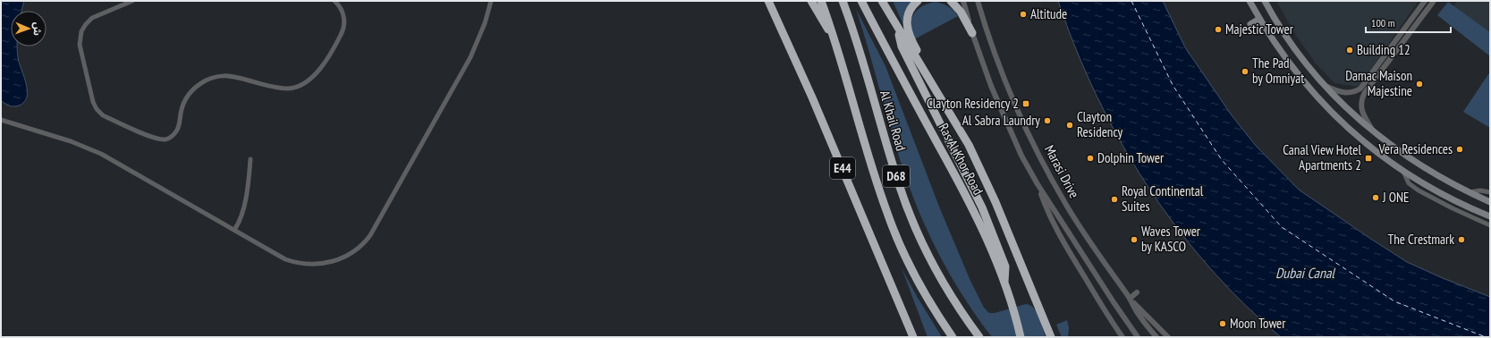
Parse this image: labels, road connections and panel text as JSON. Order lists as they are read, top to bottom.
{
  "streets": {
    "highway": [
      "Al Khail Road",
      "Ras Al Khor Road",
      "E44",
      "D68"
    ],
    "street": ["Marasi Drive"]
  },
  "crossings": [
    ["E44", "D68"]
  ],
  "water": ["Dubai Canal"],
  "places": {
    "other": [
      "Altitude",
      "Majestic Tower",
      "Building 12",
      "The Pad by Omniyat",
      "Damac Maison Majestine",
      "Al Sabra Laundry",
      "Clayton Residency",
      "Vera Residences",
      "Dolphin Tower",
      "J ONE",
      "Royal Continental Suites",
      "Waves Tower by KASCO",
      "The Crestmark",
      "Moon Tower"
    ],
    "transit": ["Clayton Residency 2", "Canal View Hotel Apartments 2"]
  },
  "scale_bar": "100 m",
  "north": "right"
}
